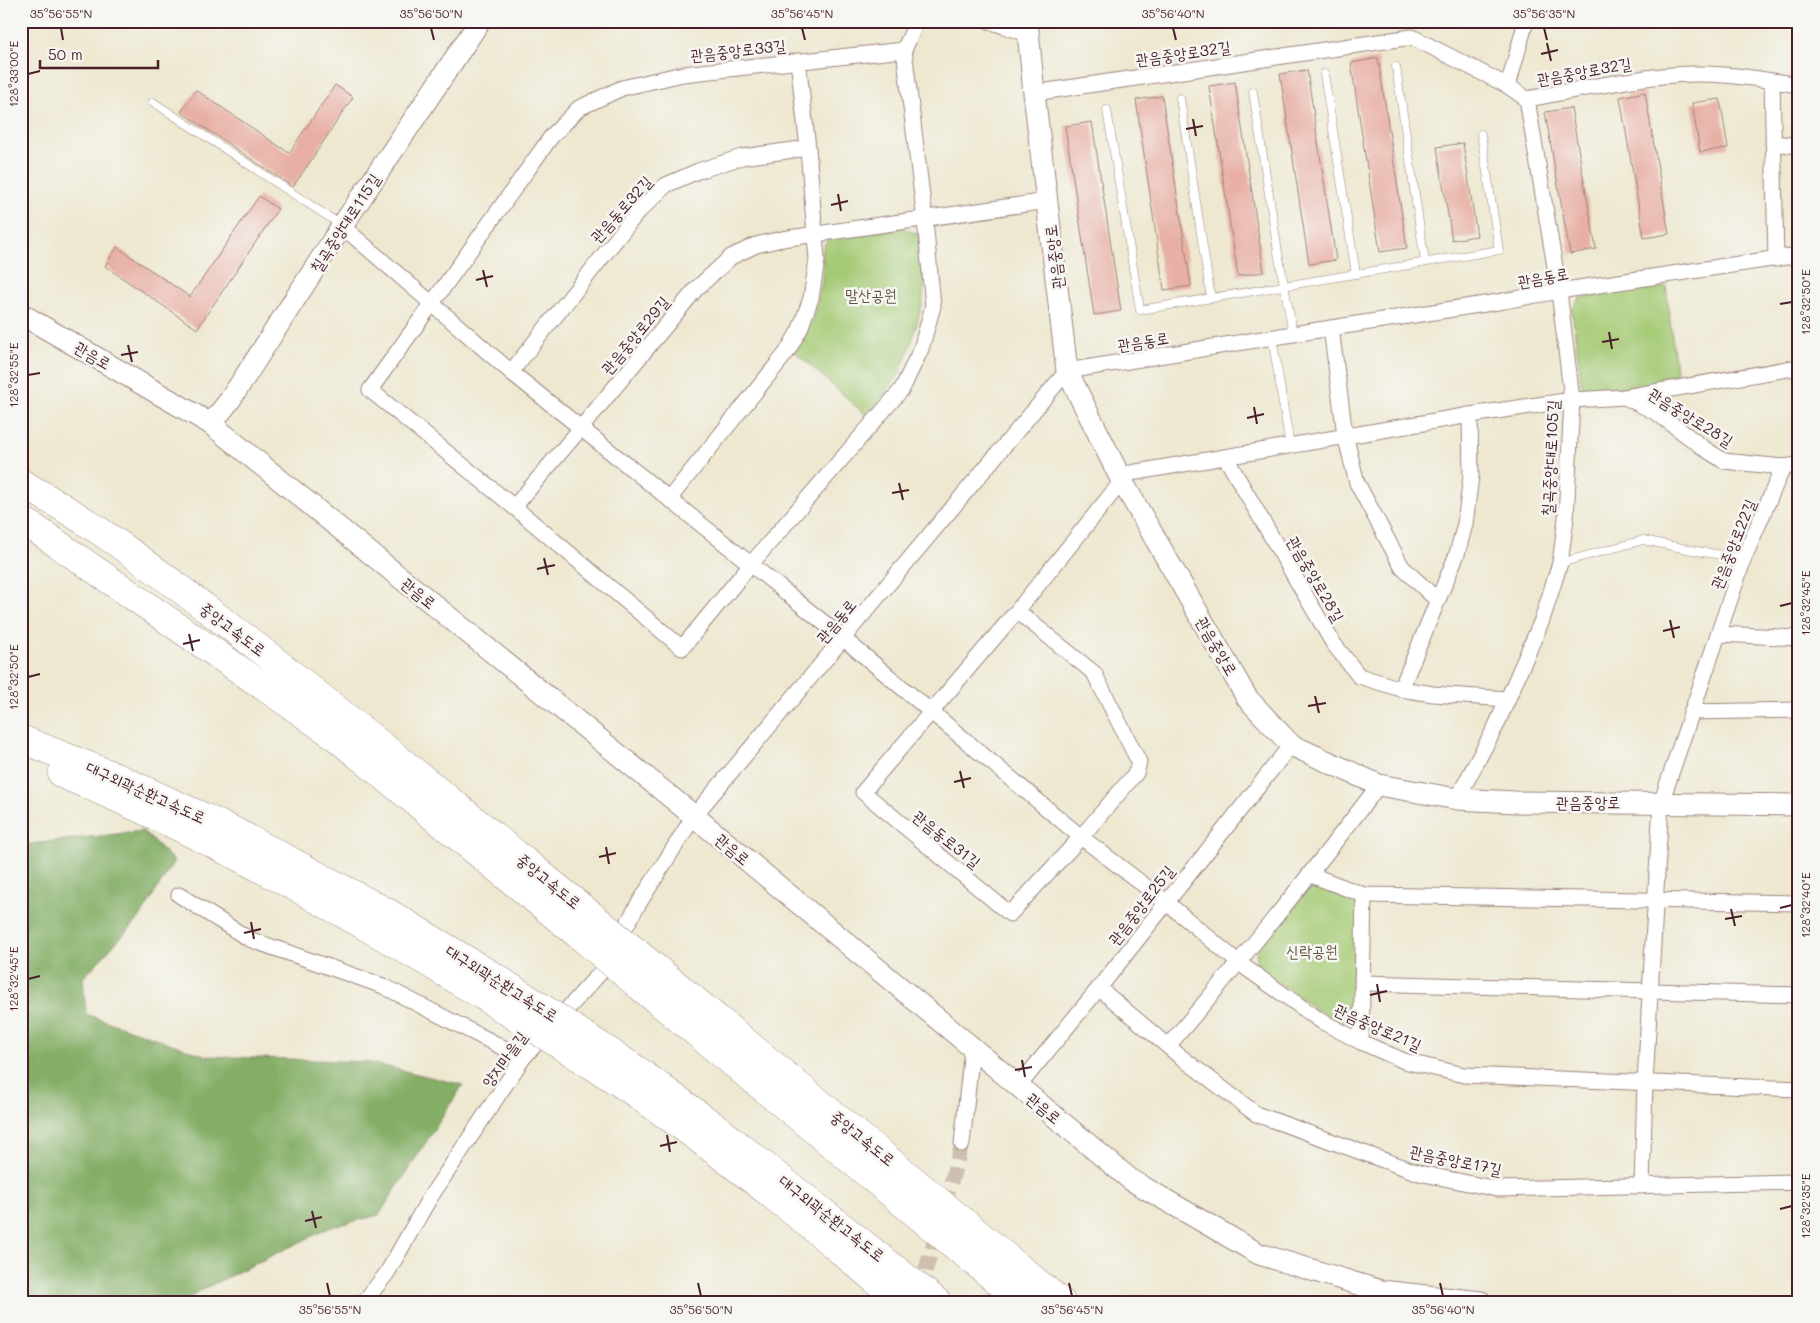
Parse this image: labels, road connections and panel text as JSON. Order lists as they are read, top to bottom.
{
  "streets": {
    "highway": ["중앙고속도로", "대구외곽순환고속도로"],
    "main road": ["칠곡중앙대로115길", "관음중앙로", "관음로"],
    "street": [
      "관음중앙로33길",
      "관음중앙로32길",
      "관음동로32길",
      "관음동로",
      "관음중앙로29길",
      "관음중앙로28길",
      "칠곡중앙대로105길",
      "관음중앙로22길",
      "관음동로31길",
      "관음중앙로25길",
      "관음중앙로21길",
      "양지마을길",
      "관음중앙로17길"
    ]
  },
  "crossings": [
    ["관음중앙로32길", "관음중앙로"],
    ["관음중앙로32길", "칠곡중앙대로105길"],
    ["칠곡중앙대로115길", "관음로"],
    ["관음중앙로", "관음동로"],
    ["관음중앙로", "관음중앙로29길"],
    ["관음중앙로", "관음중앙로28길"],
    ["관음중앙로", "칠곡중앙대로105길"],
    ["관음중앙로", "관음중앙로22길"],
    ["관음중앙로", "관음중앙로25길"],
    ["관음동로", "관음로"],
    ["관음동로", "칠곡중앙대로105길"],
    ["관음동로", "양지마을길"],
    ["관음로", "관음중앙로25길"],
    ["관음로", "양지마을길"],
    ["관음중앙로28길", "칠곡중앙대로105길"],
    ["관음중앙로28길", "관음중앙로22길"],
    ["관음중앙로25길", "관음중앙로21길"],
    ["관음중앙로25길", "관음중앙로17길"]
  ],
  "parks": ["말산공원", "신락공원"],
  "scale_bar": "50 m",
  "coordinates": [
    "35°56'55\"N",
    "35°56'50\"N",
    "35°56'45\"N",
    "35°56'40\"N",
    "35°56'35\"N",
    "128°33'00\"E",
    "128°32'50\"E",
    "128°32'55\"E",
    "128°32'45\"E",
    "128°32'40\"E",
    "128°32'35\"E"
  ]
}
